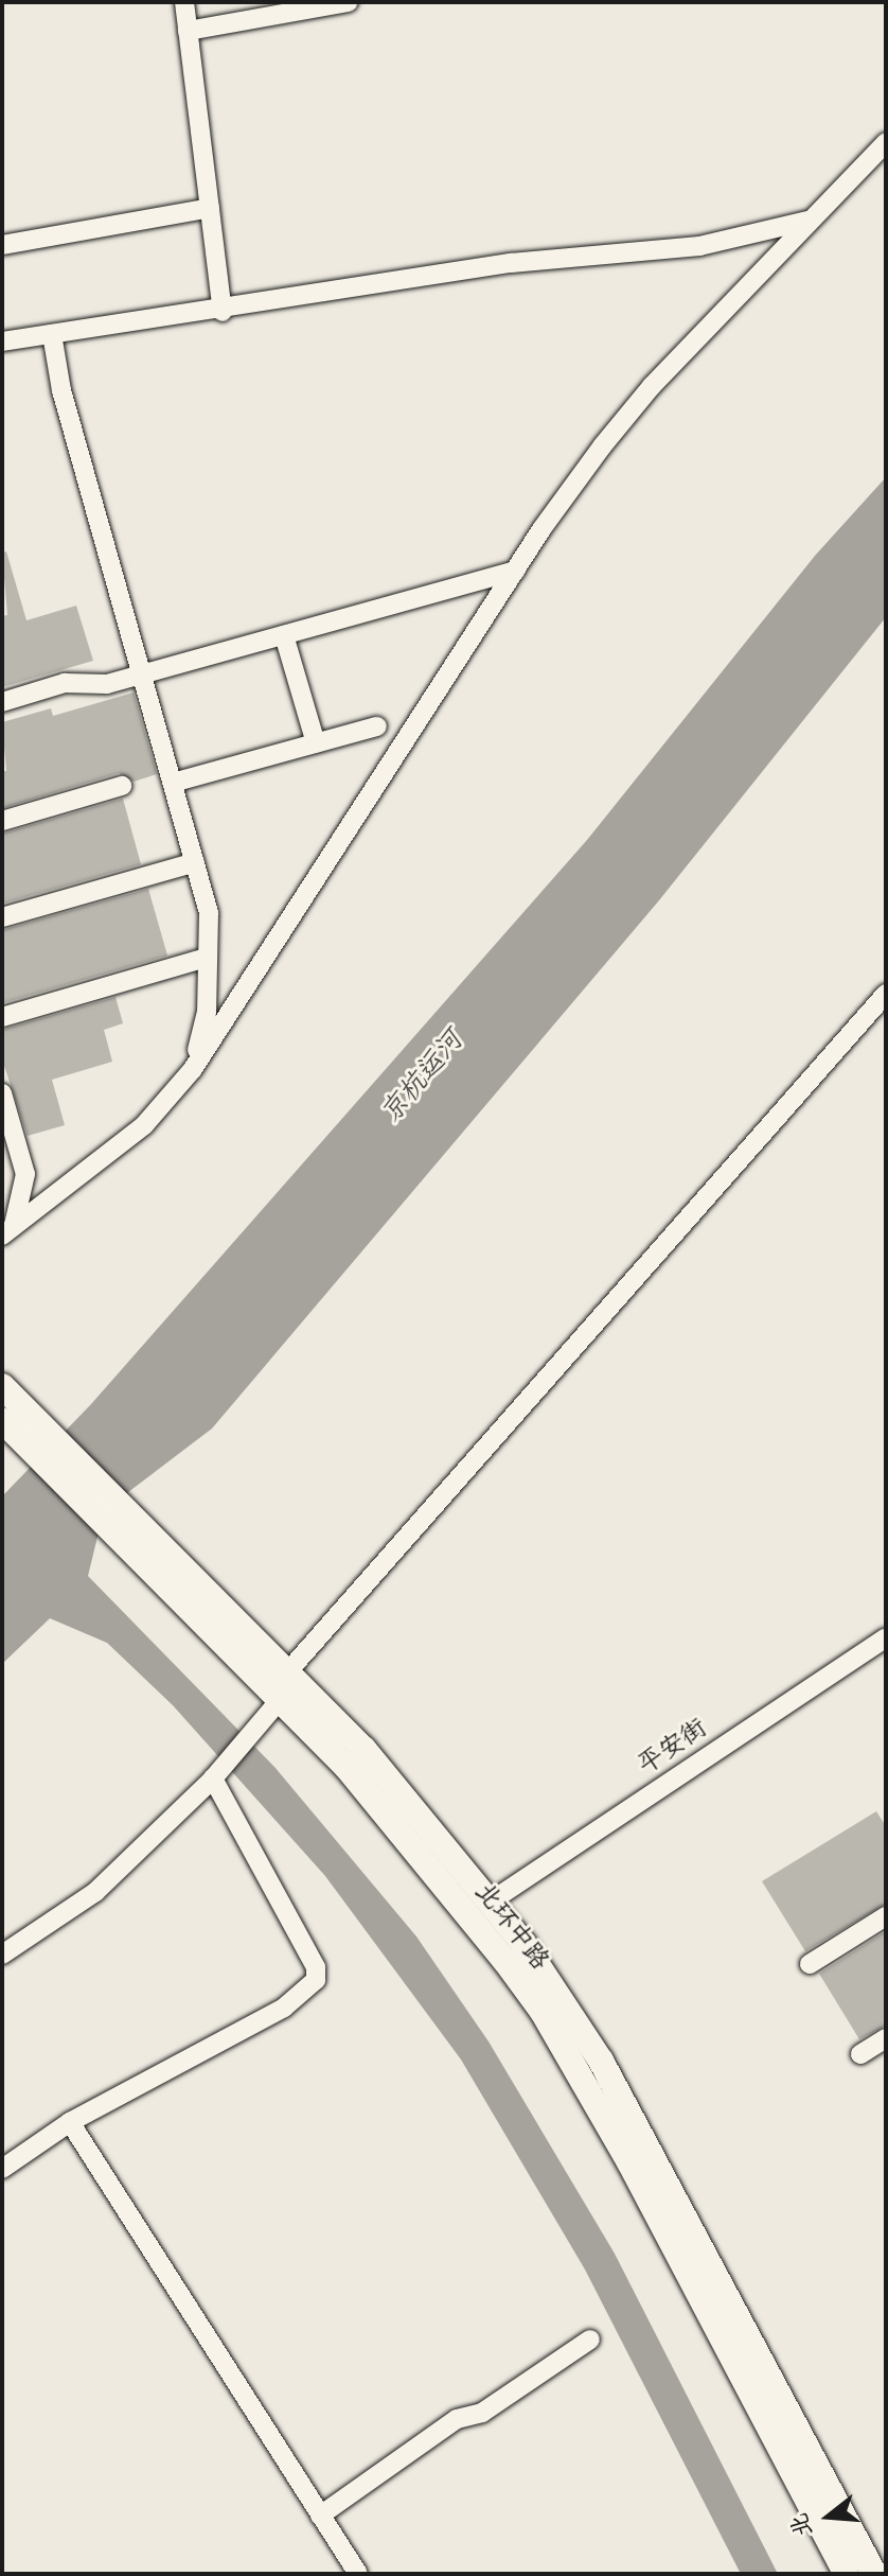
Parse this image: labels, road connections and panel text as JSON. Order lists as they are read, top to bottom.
{
  "streets": {
    "main road": ["北环中路"],
    "street": ["平安街"]
  },
  "crossings": [
    ["平安街", "北环中路"]
  ],
  "water": ["京杭运河"],
  "north": "left"
}
